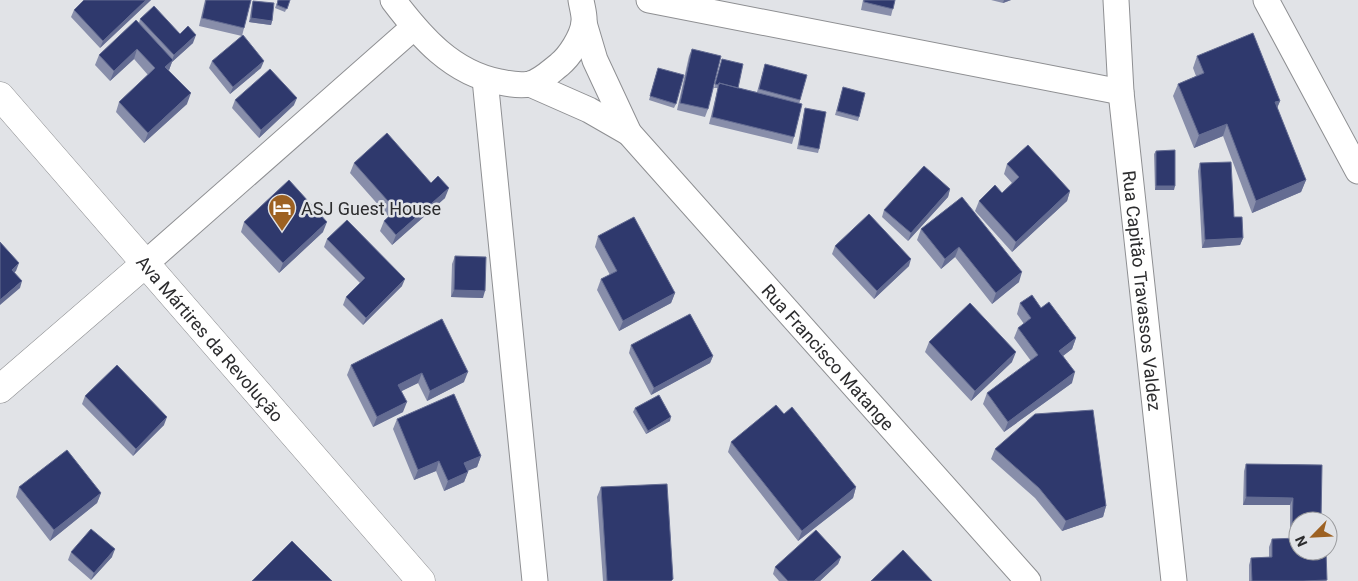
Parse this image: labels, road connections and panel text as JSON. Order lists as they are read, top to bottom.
{
  "streets": {
    "street": ["Rua Capitão Travassos Valdez", "Ava Mártires da Revolução", "Rua Francisco Matange"]
  },
  "places": {
    "hotel": ["ASJ Guest House"]
  },
  "north": "bottom left"
}
